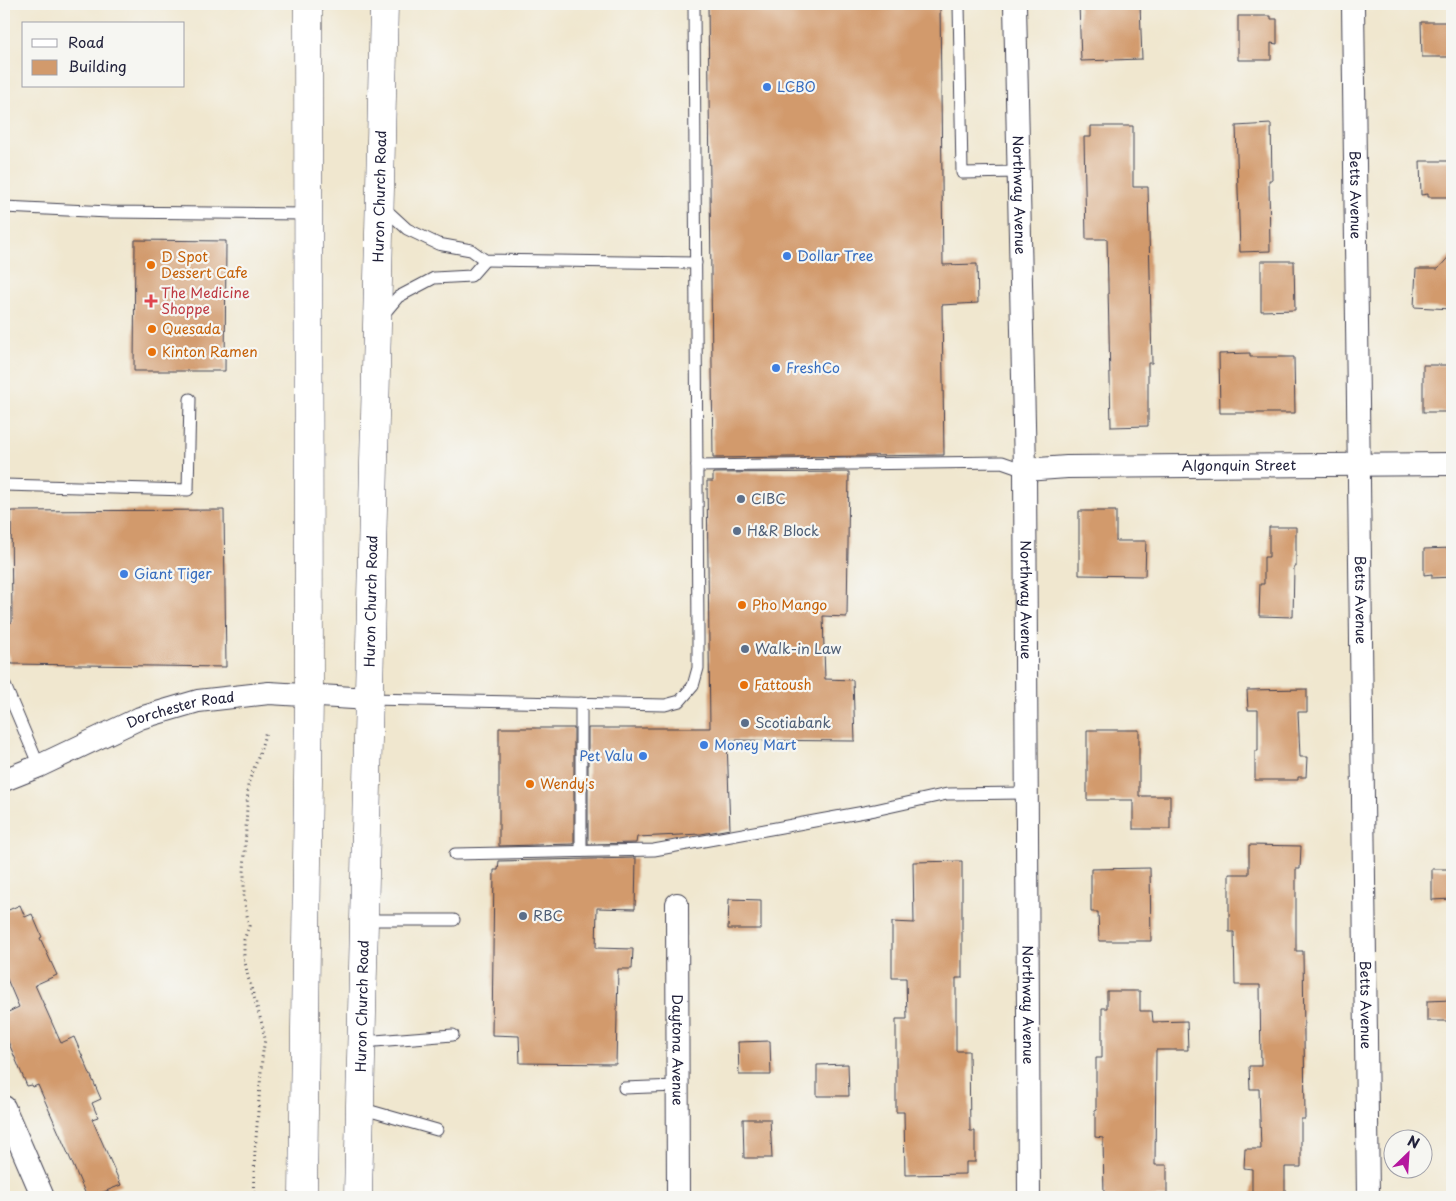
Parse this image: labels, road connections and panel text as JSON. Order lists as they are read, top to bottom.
{
  "streets": {
    "highway": ["Huron Church Road"],
    "street": [
      "Northway Avenue",
      "Betts Avenue",
      "Algonquin Street",
      "Dorchester Road",
      "Daytona Avenue"
    ]
  },
  "crossings": [
    ["Huron Church Road", "Dorchester Road"],
    ["Northway Avenue", "Algonquin Street"],
    ["Betts Avenue", "Algonquin Street"]
  ],
  "places": {
    "other": [
      "LCBO",
      "Dollar Tree",
      "D Spot Dessert Cafe",
      "Quesada",
      "Kinton Ramen",
      "FreshCo",
      "CIBC",
      "H&R Block",
      "Giant Tiger",
      "Pho Mango",
      "Walk-in Law",
      "Fattoush",
      "Scotiabank",
      "Money Mart",
      "Pet Valu",
      "Wendy's",
      "RBC"
    ],
    "health": ["The Medicine Shoppe"]
  },
  "legend": ["Road", "Building"],
  "north": "top right"
}
